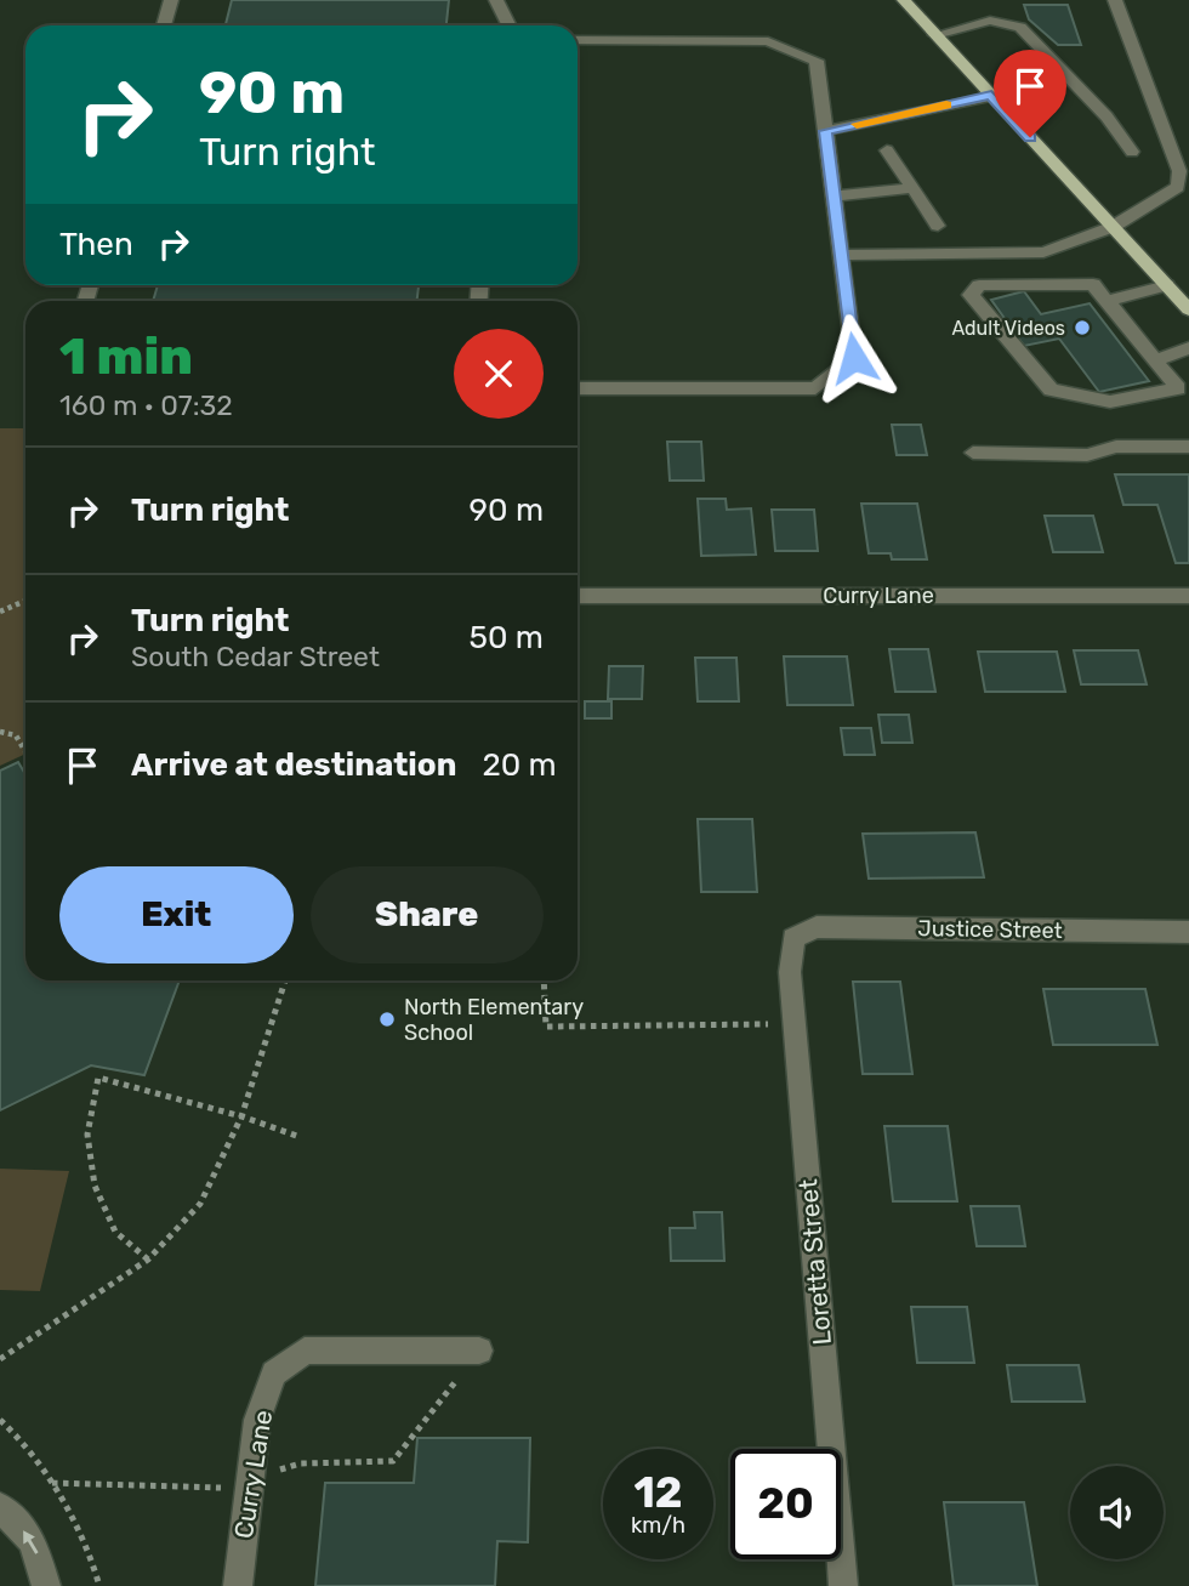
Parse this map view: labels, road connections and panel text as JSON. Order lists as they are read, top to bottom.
{
  "streets": {
    "street": ["Curry Lane", "Justice Street", "Loretta Street"]
  },
  "crossings": [
    ["Justice Street", "Loretta Street"]
  ],
  "places": ["Adult Videos", "North Elementary School"],
  "page": {
    "turn": ["90 m", "Turn right"],
    "then": "Then",
    "heading": ["1 min", "160 m · 07:32"],
    "list": [
      {
        "name": "Turn right",
        "value": "90 m"
      },
      {
        "name": "Turn right",
        "note": "South Cedar Street",
        "value": "50 m"
      },
      {
        "name": "Arrive at destination",
        "value": "20 m"
      }
    ],
    "buttons": ["Exit", "Share"],
    "speed": "12 km/h",
    "limit": "20"
  }
}
